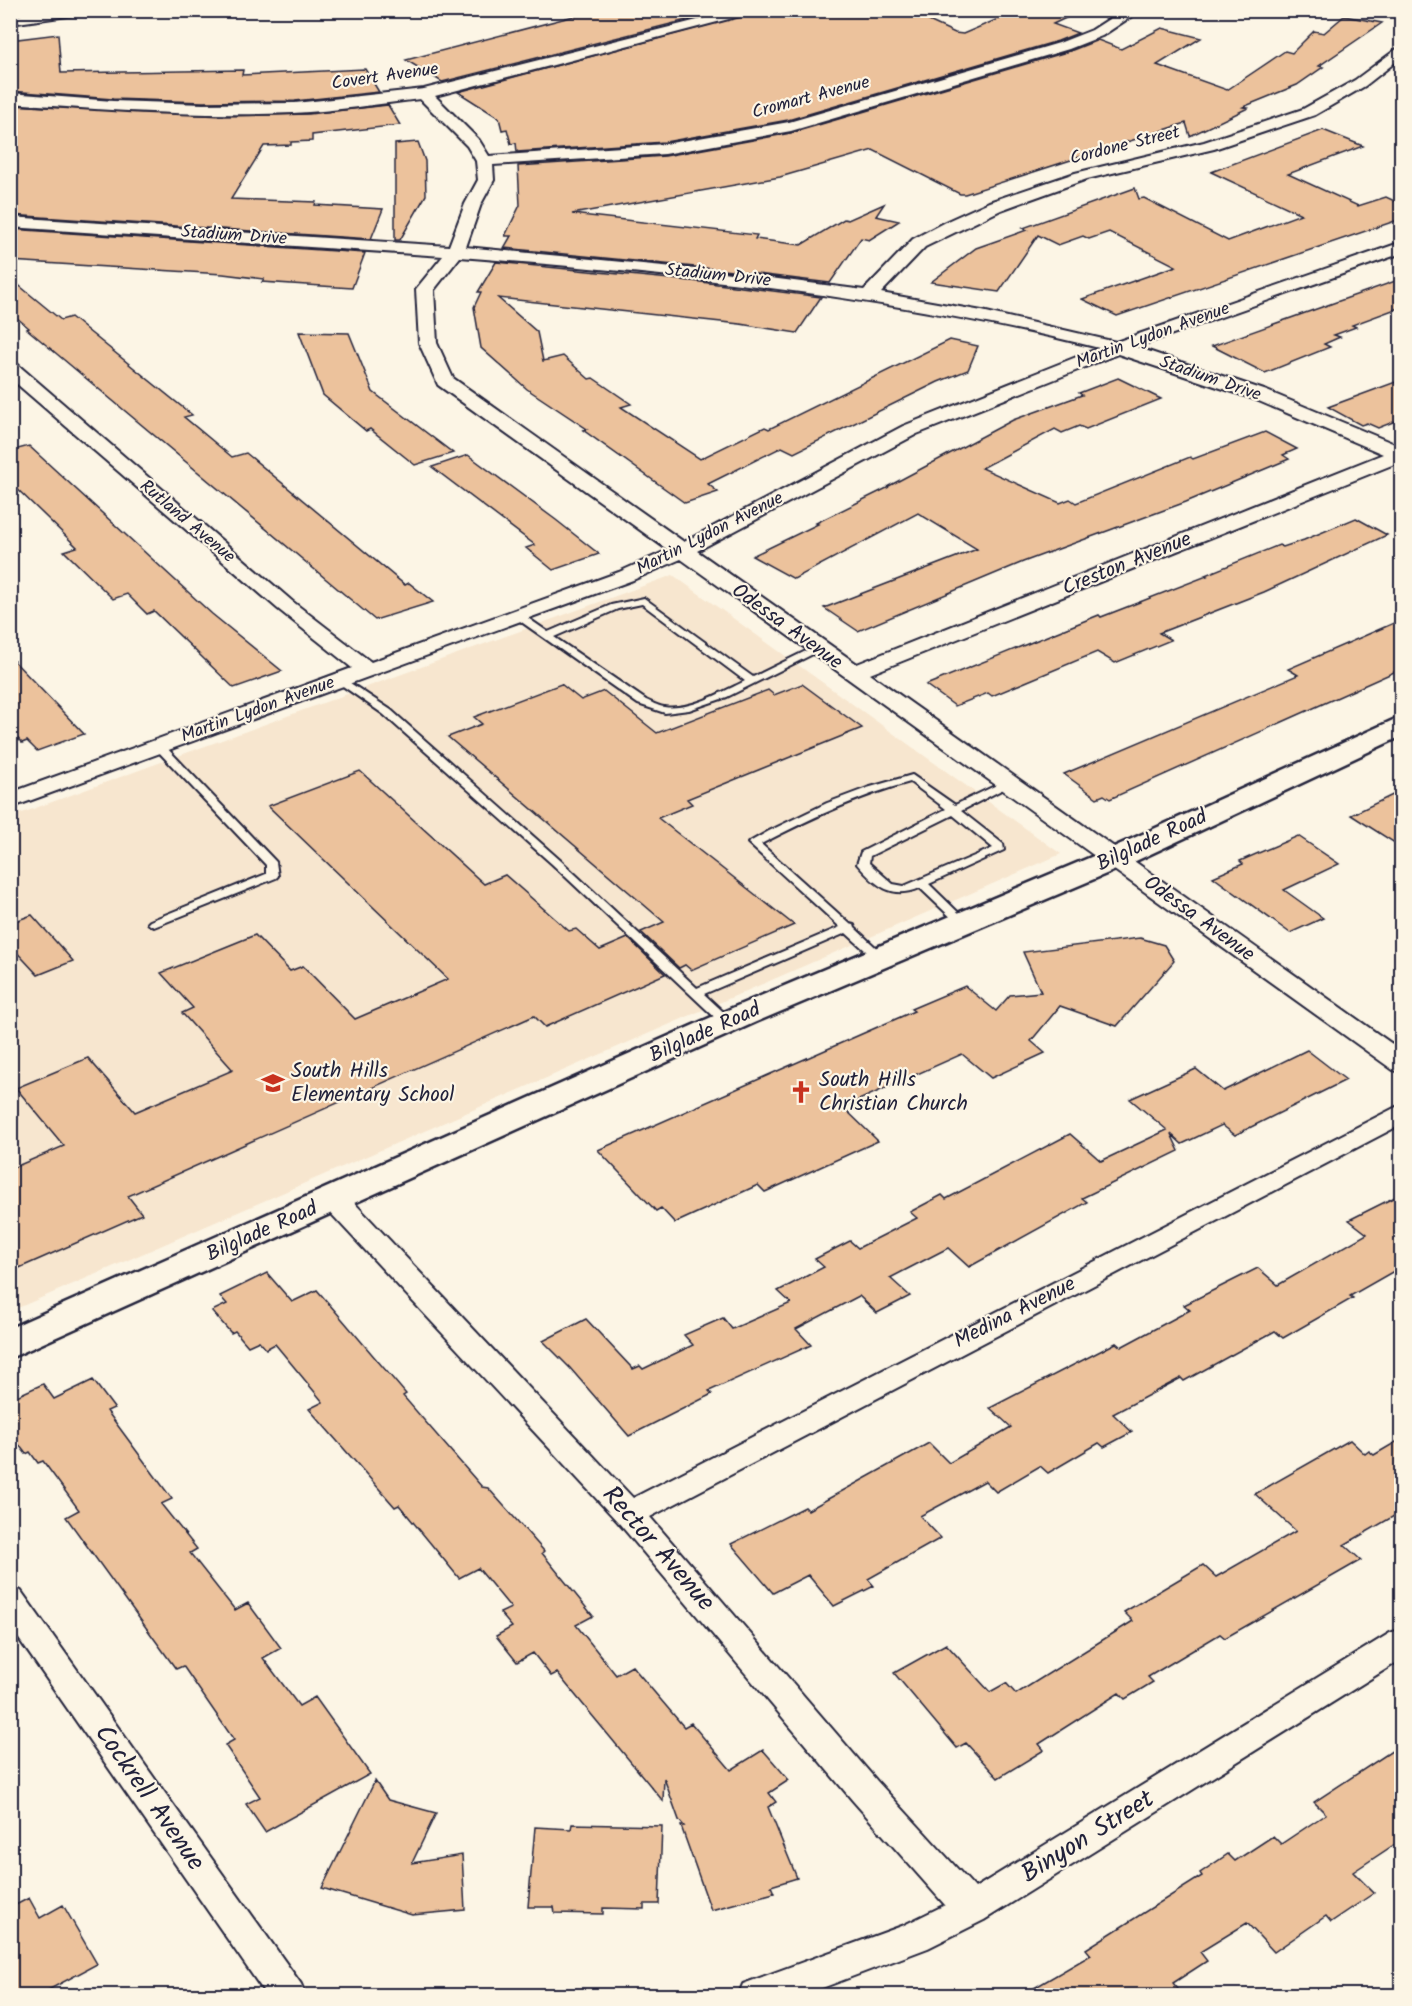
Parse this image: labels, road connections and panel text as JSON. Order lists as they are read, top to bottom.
{
  "streets": {
    "street": [
      "Covert Avenue",
      "Cromart Avenue",
      "Cordone Street",
      "Stadium Drive",
      "Martin Lydon Avenue",
      "Rutland Avenue",
      "Creston Avenue",
      "Odessa Avenue",
      "Bilglade Road",
      "Medina Avenue",
      "Rector Avenue",
      "Cockrell Avenue",
      "Binyon Street"
    ]
  },
  "crossings": [
    ["Cromart Avenue", "Odessa Avenue"],
    ["Cordone Street", "Stadium Drive"],
    ["Stadium Drive", "Martin Lydon Avenue"],
    ["Stadium Drive", "Creston Avenue"],
    ["Stadium Drive", "Odessa Avenue"],
    ["Martin Lydon Avenue", "Rutland Avenue"],
    ["Martin Lydon Avenue", "Odessa Avenue"],
    ["Creston Avenue", "Odessa Avenue"],
    ["Odessa Avenue", "Bilglade Road"],
    ["Bilglade Road", "Rector Avenue"],
    ["Medina Avenue", "Rector Avenue"],
    ["Rector Avenue", "Binyon Street"]
  ],
  "places": {
    "school or university": ["South Hills Elementary School"],
    "church": ["South Hills Christian Church"]
  }
}
